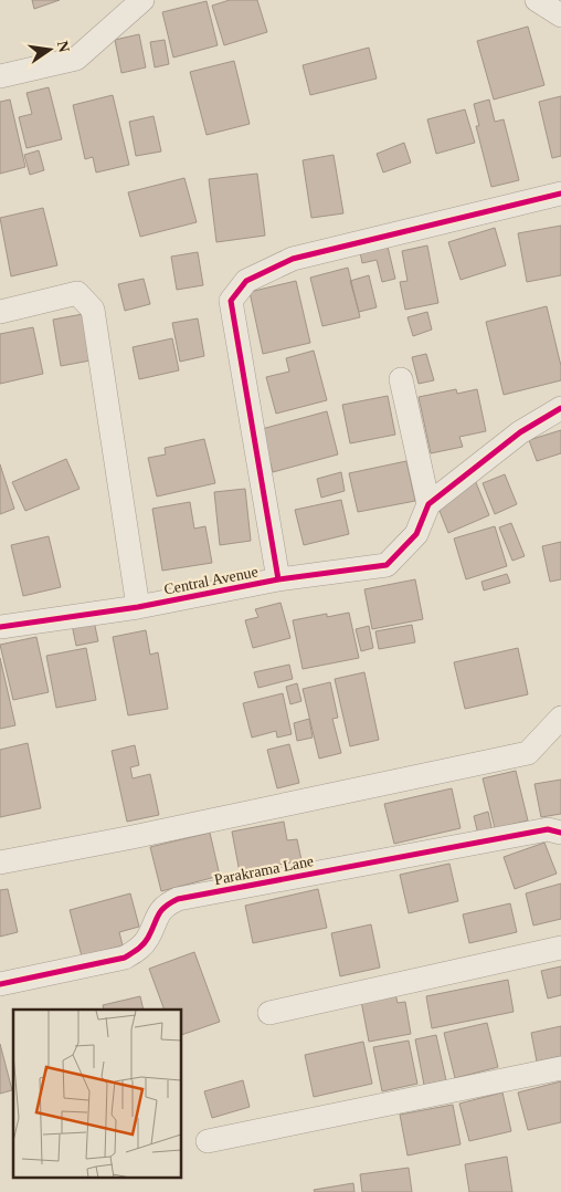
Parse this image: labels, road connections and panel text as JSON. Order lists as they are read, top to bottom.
{
  "streets": {
    "street": ["Central Avenue", "Parakrama Lane"]
  },
  "north": "right"
}
